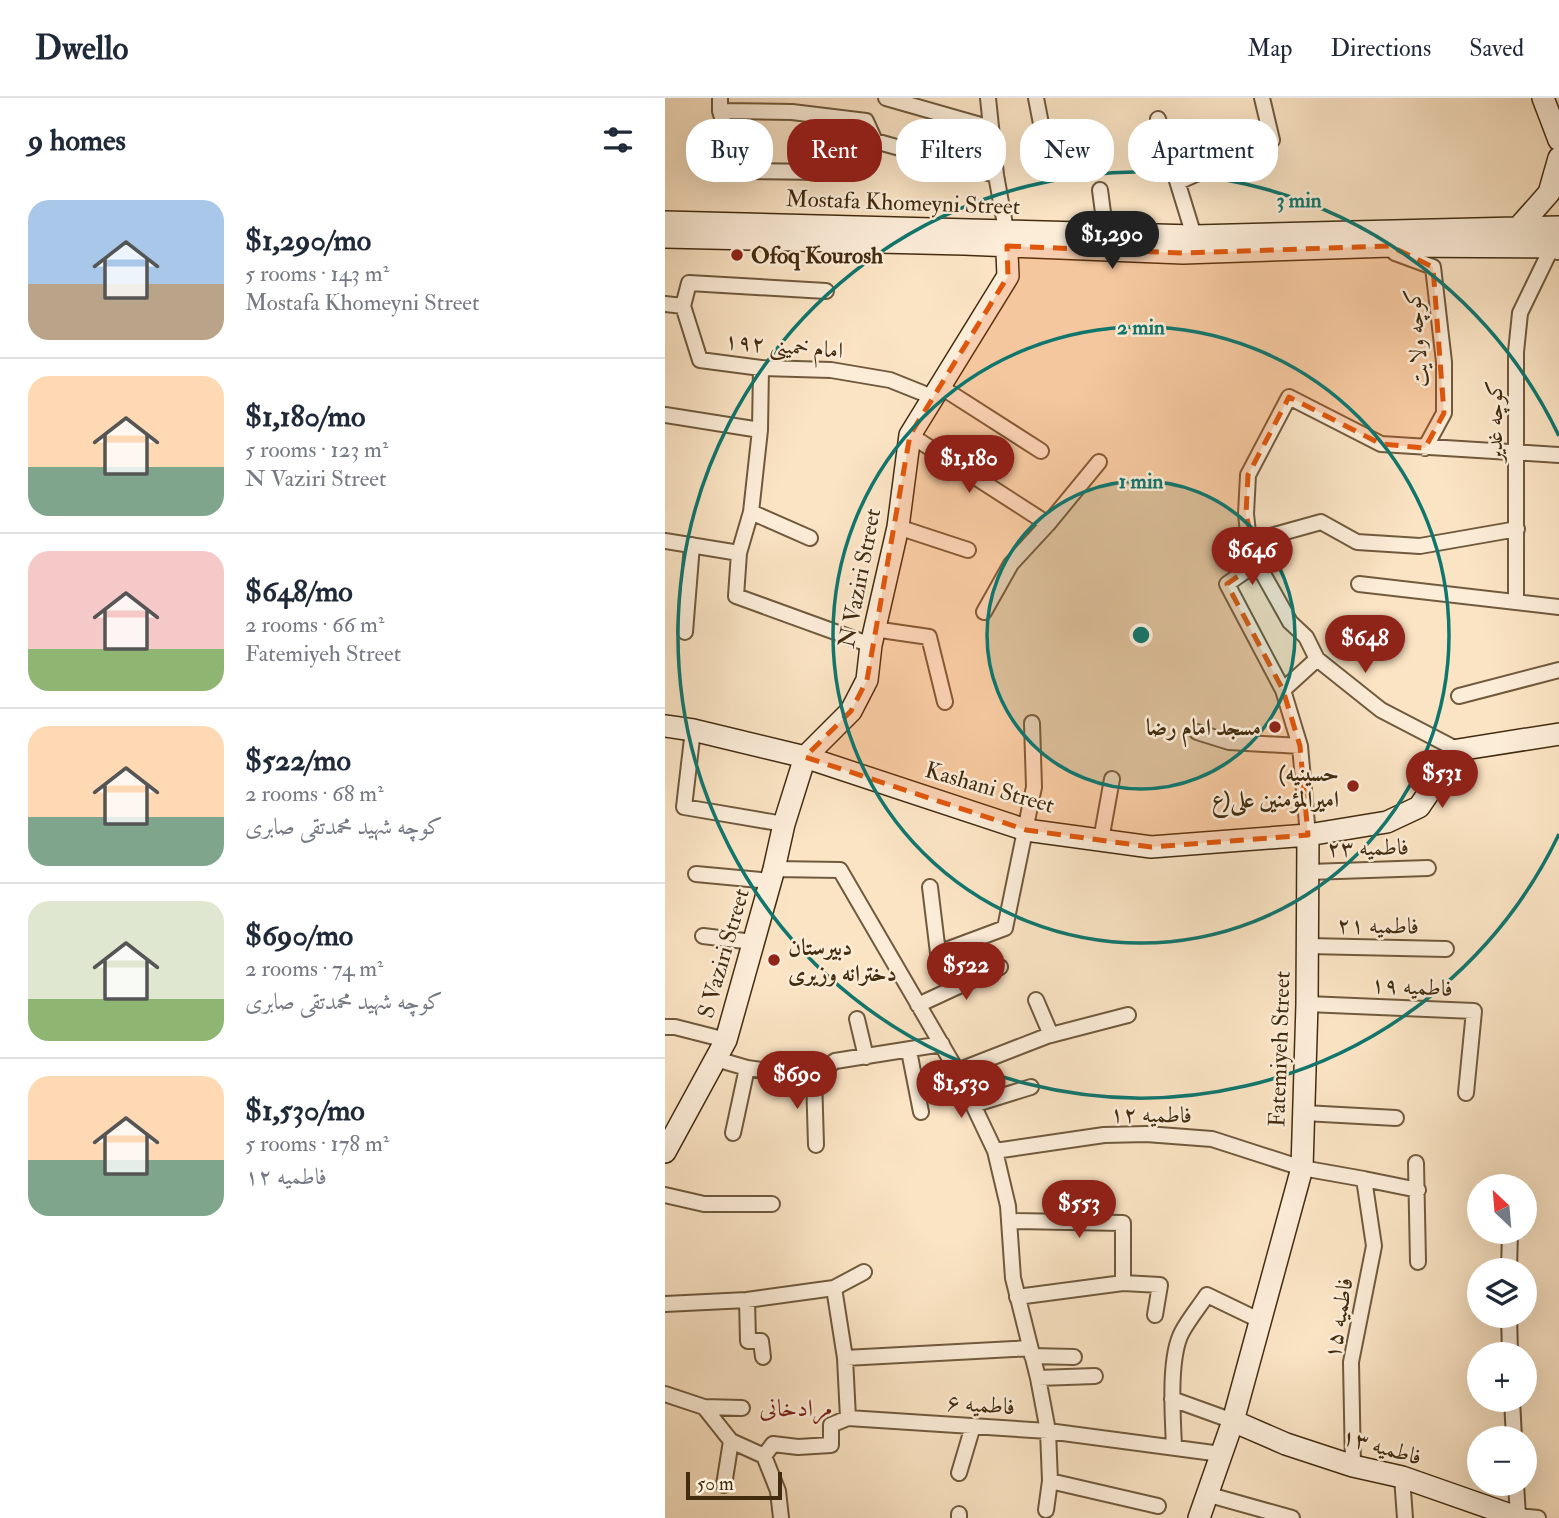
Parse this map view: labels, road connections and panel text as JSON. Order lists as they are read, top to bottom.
{
  "streets": {
    "main road": [
      "Mostafa Khomeyni Street",
      "N Vaziri Street",
      "Kashani Street",
      "S Vaziri Street",
      "Fatemiyeh Street",
      "فاطمیه ۱۳"
    ],
    "street": [
      "کوچه ولایت",
      "امام خمینی ۱۹۲",
      "کوچه غدیر",
      "فاطمیه ۲۳",
      "فاطمیه ۲۱",
      "فاطمیه ۱۹",
      "فاطمیه ۱۲",
      "فاطمیه ۱۵",
      "فاطمیه ۶"
    ]
  },
  "crossings": [
    ["Mostafa Khomeyni Street", "کوچه ولایت"],
    ["Mostafa Khomeyni Street", "کوچه غدیر"],
    ["Mostafa Khomeyni Street", "N Vaziri Street"],
    ["امام خمینی ۱۹۲", "N Vaziri Street"],
    ["N Vaziri Street", "Kashani Street"],
    ["N Vaziri Street", "S Vaziri Street"],
    ["Kashani Street", "S Vaziri Street"],
    ["Kashani Street", "Fatemiyeh Street"],
    ["فاطمیه ۲۳", "Fatemiyeh Street"],
    ["فاطمیه ۲۱", "Fatemiyeh Street"],
    ["فاطمیه ۱۹", "Fatemiyeh Street"],
    ["Fatemiyeh Street", "فاطمیه ۱۲"],
    ["Fatemiyeh Street", "فاطمیه ۶"],
    ["Fatemiyeh Street", "فاطمیه ۱۳"],
    ["فاطمیه ۱۵", "فاطمیه ۱۳"]
  ],
  "districts": ["مرادخانی"],
  "places": [
    "Ofoq Kourosh",
    "مسجد امام رضا",
    "(حسینیه امیرالمؤمنین علی(ع",
    "دبیرستان دخترانه وزیری"
  ],
  "scale_bar": "50 m",
  "north": "top left",
  "page": {
    "header": "Dwello",
    "nav": ["Map", "Directions", "Saved"],
    "heading": "9 homes",
    "chip": [
      "Buy",
      "Rent",
      "Filters",
      "New",
      "Apartment"
    ],
    "list": [
      {
        "name": "$1,290/mo",
        "note": "5 rooms · 143 m² · Mostafa Khomeyni Street"
      },
      {
        "name": "$1,180/mo",
        "note": "5 rooms · 123 m² · N Vaziri Street"
      },
      {
        "name": "$648/mo",
        "note": "2 rooms · 66 m² · Fatemiyeh Street"
      },
      {
        "name": "$522/mo",
        "note": "2 rooms · 68 m² · کوچه شهید محمدتقی صابری"
      },
      {
        "name": "$690/mo",
        "note": "2 rooms · 74 m² · کوچه شهید محمدتقی صابری"
      },
      {
        "name": "$1,530/mo",
        "note": "5 rooms · 178 m² · فاطمیه ۱۲"
      }
    ],
    "price": [
      "$1,290",
      "$1,180",
      "$646",
      "$648",
      "$531",
      "$522",
      "$690",
      "$1,530",
      "$553"
    ],
    "map_buttons": ["+", "−"],
    "scale": "50 m"
  },
  "rings": ["3 min", "2 min", "1 min"]
}
